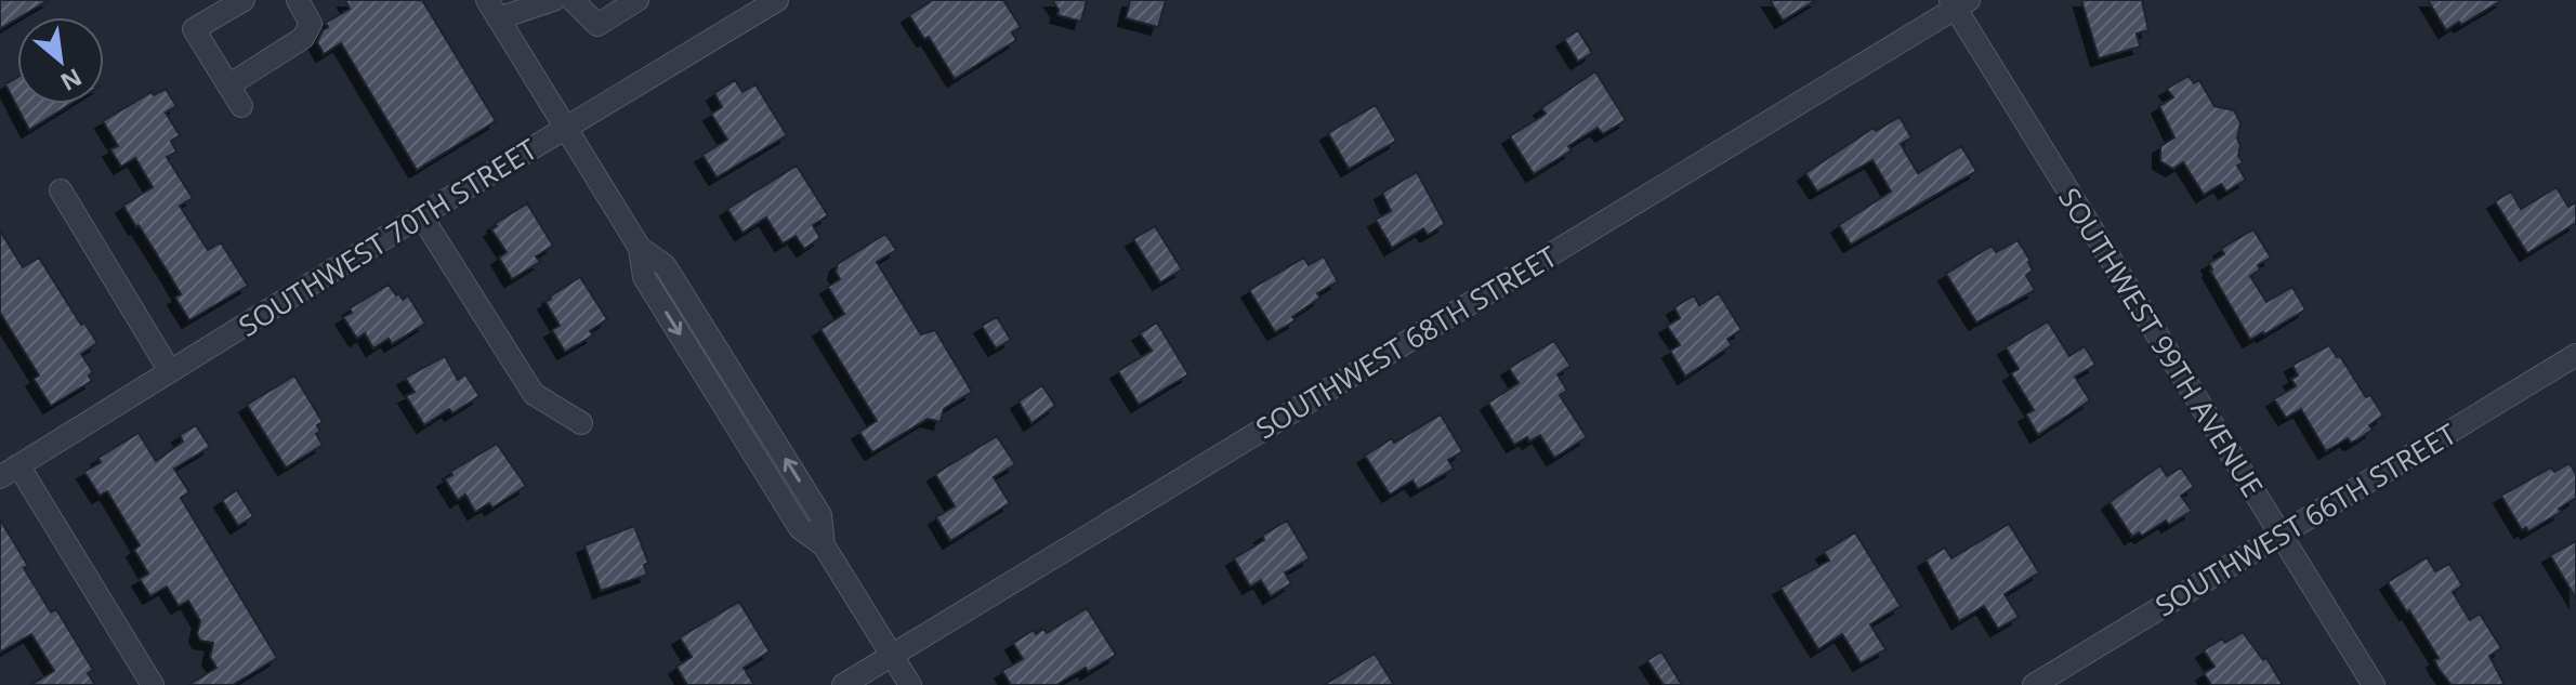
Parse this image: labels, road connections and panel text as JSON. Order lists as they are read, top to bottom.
{
  "streets": {
    "street": [
      "SOUTHWEST 70TH STREET",
      "SOUTHWEST 68TH STREET",
      "SOUTHWEST 99TH AVENUE",
      "SOUTHWEST 66TH STREET"
    ]
  },
  "crossings": [
    ["SOUTHWEST 68TH STREET", "SOUTHWEST 99TH AVENUE"],
    ["SOUTHWEST 99TH AVENUE", "SOUTHWEST 66TH STREET"]
  ],
  "north": "bottom right"
}
